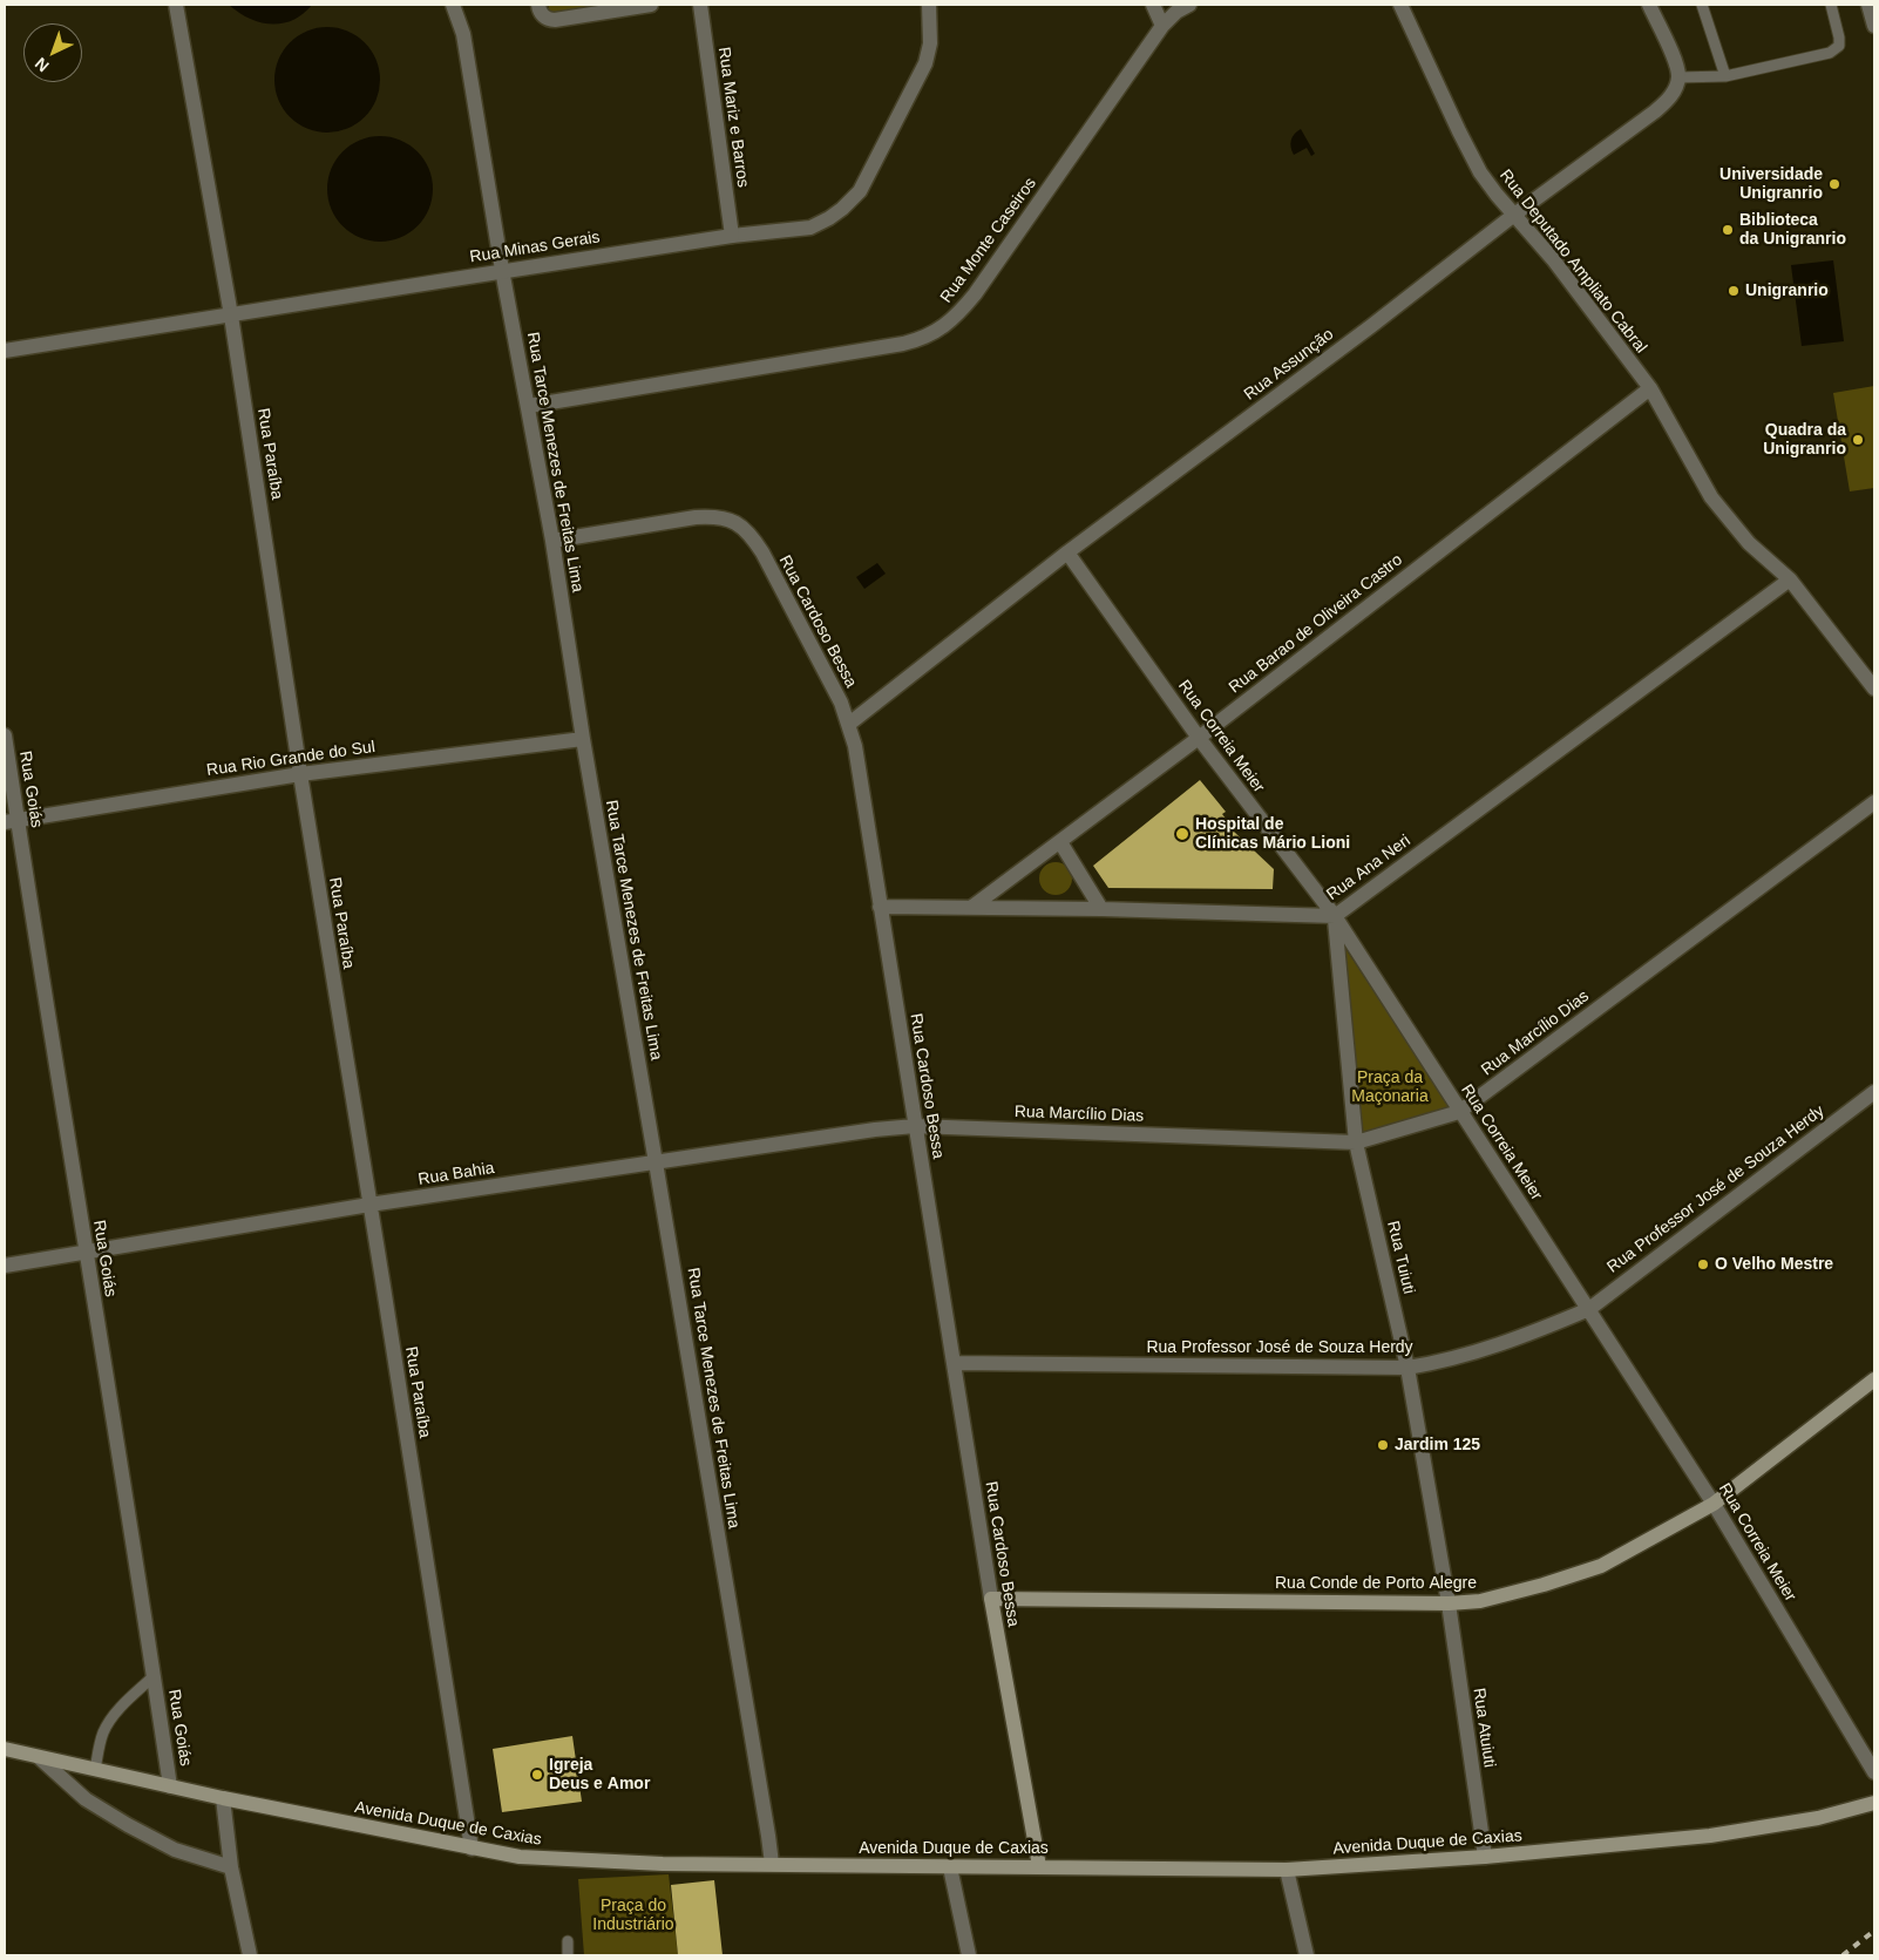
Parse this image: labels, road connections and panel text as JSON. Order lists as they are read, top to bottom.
{
  "streets": {
    "main road": ["Rua Cardoso Bessa", "Rua Conde de Porto Alegre", "Avenida Duque de Caxias"],
    "street": [
      "Rua Mariz e Barros",
      "Rua Monte Caseiros",
      "Rua Minas Gerais",
      "Rua Deputado Ampliato Cabral",
      "Rua Assunção",
      "Rua Paraíba",
      "Rua Tarce Menezes de Freitas Lima",
      "Rua Barao de Oliveira Castro",
      "Rua Correia Meier",
      "Rua Rio Grande do Sul",
      "Rua Goiás",
      "Rua Ana Neri",
      "Rua Marcílio Dias",
      "Rua Bahia",
      "Rua Professor José de Souza Herdy",
      "Rua Tuiuti",
      "Rua Atuiuti"
    ]
  },
  "crossings": [
    ["Rua Mariz e Barros", "Rua Minas Gerais"],
    ["Rua Monte Caseiros", "Rua Tarce Menezes de Freitas Lima"],
    ["Rua Minas Gerais", "Rua Paraíba"],
    ["Rua Minas Gerais", "Rua Tarce Menezes de Freitas Lima"],
    ["Rua Deputado Ampliato Cabral", "Rua Assunção"],
    ["Rua Deputado Ampliato Cabral", "Rua Barao de Oliveira Castro"],
    ["Rua Deputado Ampliato Cabral", "Rua Ana Neri"],
    ["Rua Assunção", "Rua Cardoso Bessa"],
    ["Rua Assunção", "Rua Correia Meier"],
    ["Rua Paraíba", "Rua Rio Grande do Sul"],
    ["Rua Paraíba", "Rua Bahia"],
    ["Rua Paraíba", "Avenida Duque de Caxias"],
    ["Rua Tarce Menezes de Freitas Lima", "Rua Cardoso Bessa"],
    ["Rua Tarce Menezes de Freitas Lima", "Rua Rio Grande do Sul"],
    ["Rua Tarce Menezes de Freitas Lima", "Rua Bahia"],
    ["Rua Tarce Menezes de Freitas Lima", "Avenida Duque de Caxias"],
    ["Rua Cardoso Bessa", "Rua Ana Neri"],
    ["Rua Cardoso Bessa", "Rua Marcílio Dias"],
    ["Rua Cardoso Bessa", "Rua Bahia"],
    ["Rua Cardoso Bessa", "Rua Professor José de Souza Herdy"],
    ["Rua Cardoso Bessa", "Rua Conde de Porto Alegre"],
    ["Rua Cardoso Bessa", "Avenida Duque de Caxias"],
    ["Rua Barao de Oliveira Castro", "Rua Correia Meier"],
    ["Rua Barao de Oliveira Castro", "Rua Ana Neri"],
    ["Rua Correia Meier", "Rua Ana Neri"],
    ["Rua Correia Meier", "Rua Marcílio Dias"],
    ["Rua Correia Meier", "Rua Professor José de Souza Herdy"],
    ["Rua Correia Meier", "Rua Tuiuti"],
    ["Rua Correia Meier", "Rua Conde de Porto Alegre"],
    ["Rua Rio Grande do Sul", "Rua Goiás"],
    ["Rua Goiás", "Rua Bahia"],
    ["Rua Goiás", "Avenida Duque de Caxias"],
    ["Rua Ana Neri", "Rua Tuiuti"],
    ["Rua Marcílio Dias", "Rua Bahia"],
    ["Rua Marcílio Dias", "Rua Tuiuti"],
    ["Rua Professor José de Souza Herdy", "Rua Tuiuti"],
    ["Rua Tuiuti", "Rua Conde de Porto Alegre"],
    ["Rua Tuiuti", "Rua Atuiuti"],
    ["Rua Conde de Porto Alegre", "Rua Atuiuti"],
    ["Rua Atuiuti", "Avenida Duque de Caxias"]
  ],
  "parks": ["Praça da Maçonaria", "Praça do Industriário"],
  "places": [
    "Universidade Unigranrio",
    "Biblioteca da Unigranrio",
    "Unigranrio",
    "Quadra da Unigranrio",
    "Hospital de Clínicas Mário Lioni",
    "O Velho Mestre",
    "Jardim 125",
    "Igreja Deus e Amor"
  ],
  "north": "bottom left"
}
